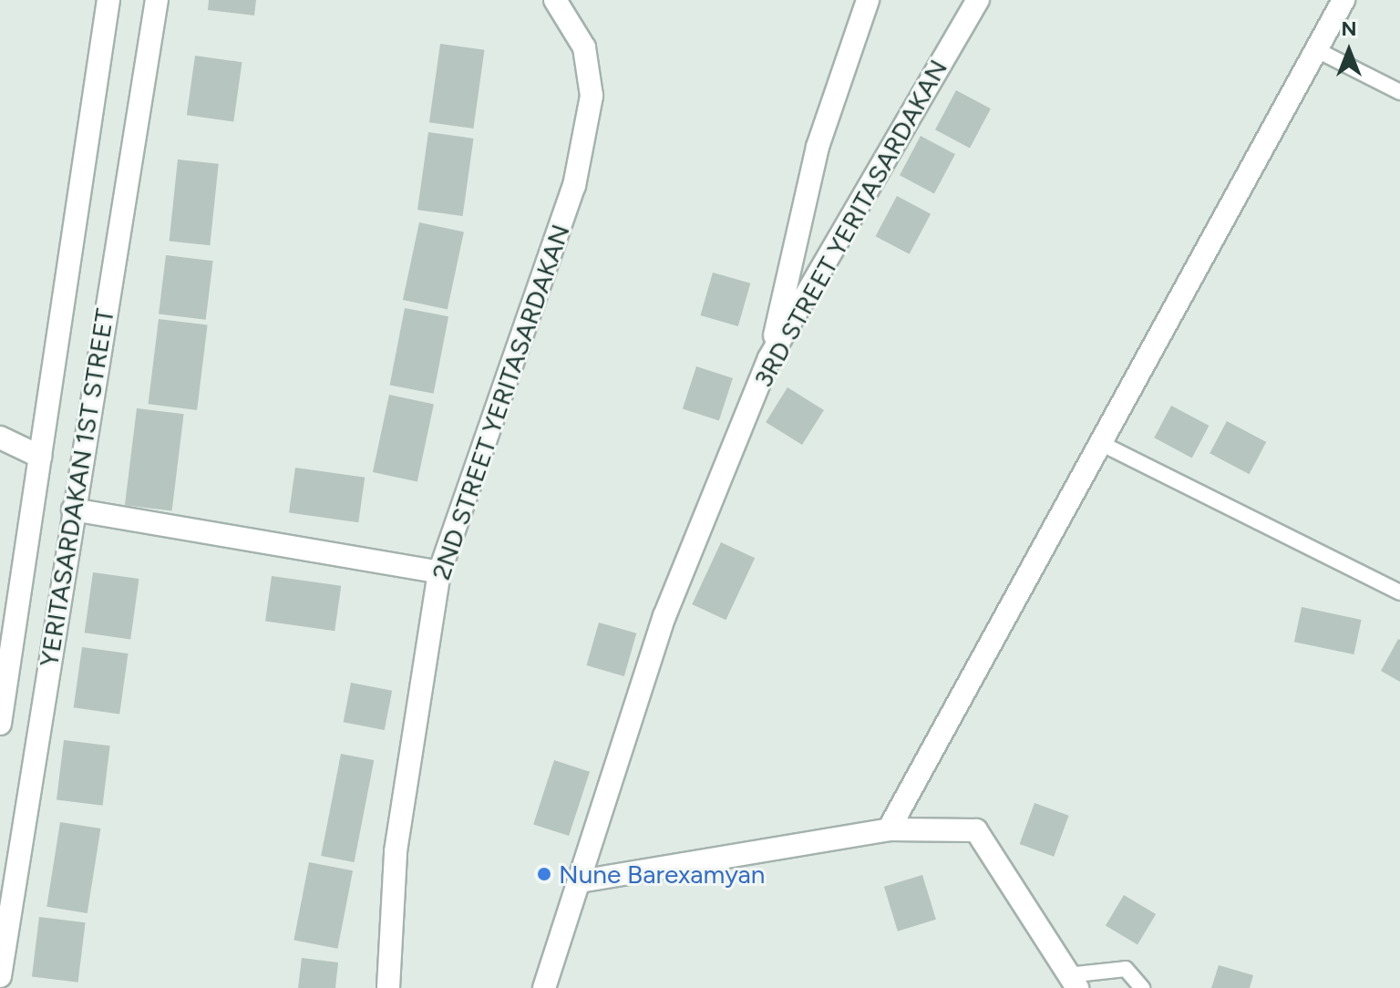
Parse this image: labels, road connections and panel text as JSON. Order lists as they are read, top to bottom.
{
  "streets": {
    "street": ["3RD STREET YERITASARDAKAN", "2ND STREET YERITASARDAKAN", "YERITASARDAKAN 1ST STREET"]
  },
  "places": ["Nune Barexamyan"],
  "north": "top"
}
